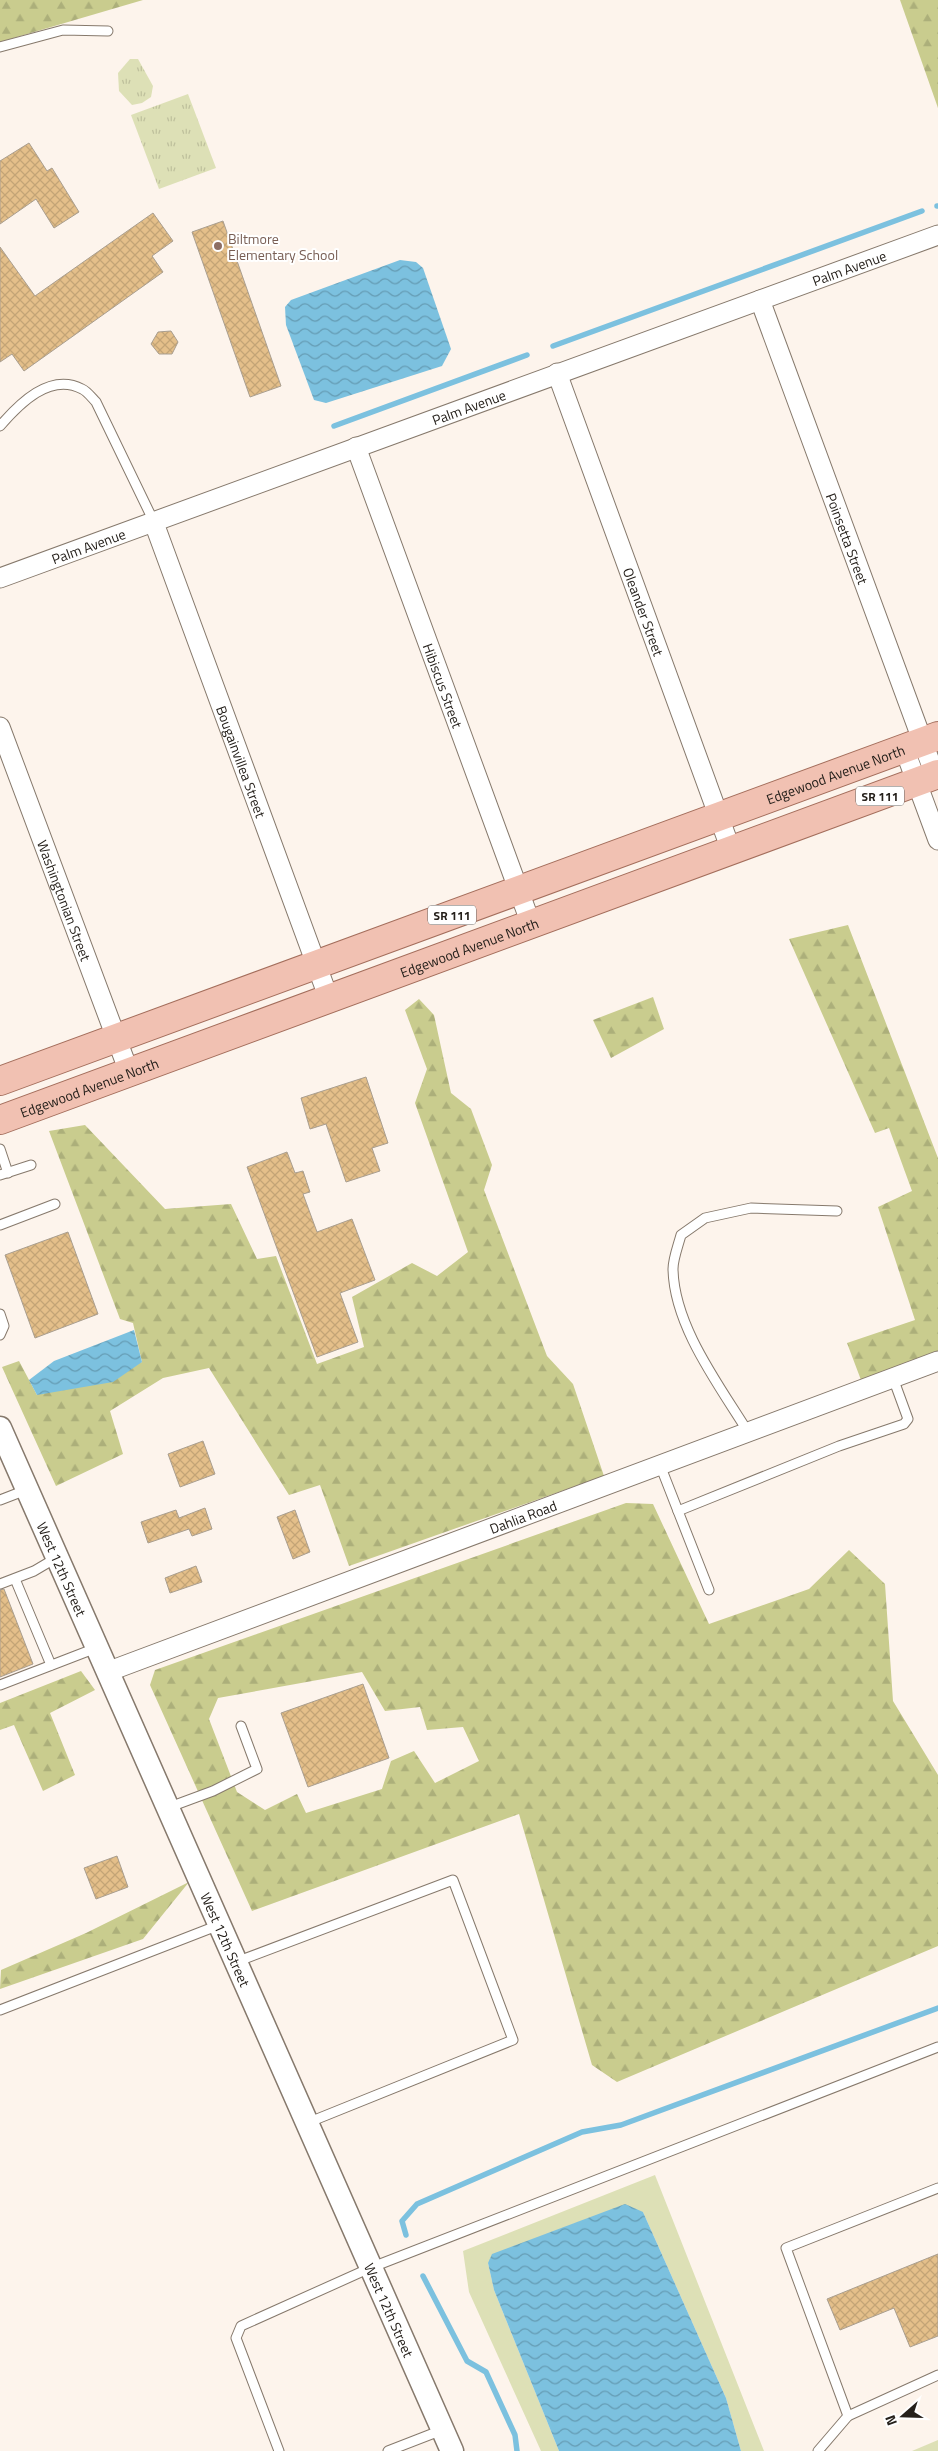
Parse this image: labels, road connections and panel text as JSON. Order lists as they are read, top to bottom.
{
  "streets": {
    "main road": ["Edgewood Avenue North", "SR 111"],
    "street": [
      "Palm Avenue",
      "Poinsetta Street",
      "Oleander Street",
      "Hibiscus Street",
      "Bougainvillea Street",
      "Washingtonian Street",
      "Dahlia Road",
      "West 12th Street"
    ]
  },
  "crossings": [
    ["Palm Avenue", "Poinsetta Street"],
    ["Palm Avenue", "Oleander Street"],
    ["Palm Avenue", "Hibiscus Street"],
    ["Palm Avenue", "Bougainvillea Street"],
    ["Poinsetta Street", "Edgewood Avenue North"],
    ["Oleander Street", "Edgewood Avenue North"],
    ["Hibiscus Street", "Edgewood Avenue North"],
    ["Bougainvillea Street", "Edgewood Avenue North"],
    ["Edgewood Avenue North", "Washingtonian Street"],
    ["Dahlia Road", "West 12th Street"]
  ],
  "places": ["Biltmore Elementary School"],
  "north": "left"
}
